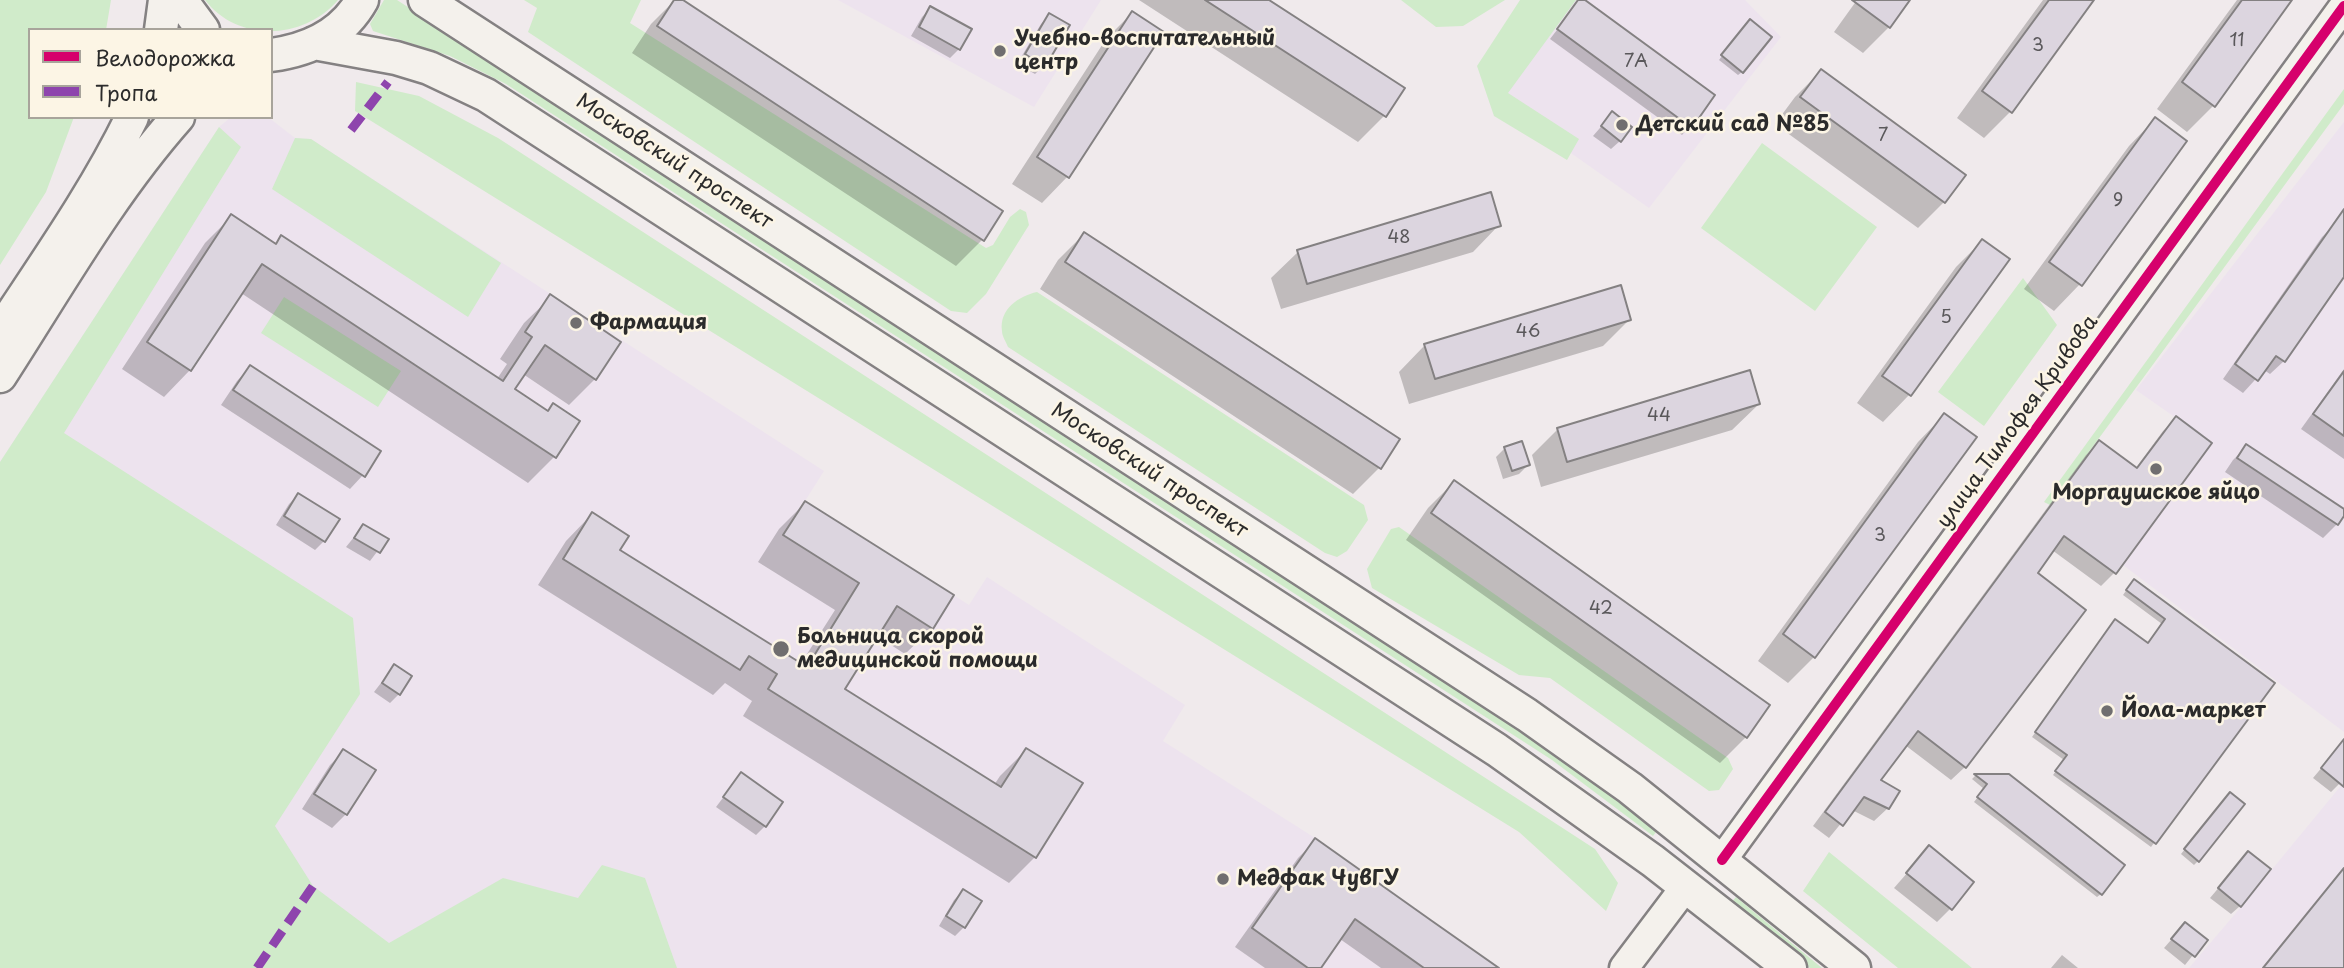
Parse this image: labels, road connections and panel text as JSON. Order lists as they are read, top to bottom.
{
  "streets": {
    "main road": ["Московский проспект"],
    "street": ["улица Тимофея Кривова"]
  },
  "crossings": [
    ["Московский проспект", "улица Тимофея Кривова"]
  ],
  "places": [
    "Учебно-воспитательный центр",
    "Детский сад №85",
    "Фармация",
    "Моргаушское яйцо",
    "Больница скорой медицинской помощи",
    "Йола-маркет",
    "Медфак ЧувГУ"
  ],
  "house_numbers": [
    "11",
    "3",
    "7А",
    "7",
    "9",
    "48",
    "5",
    "46",
    "44",
    "3",
    "42"
  ],
  "legend": ["Велодорожка", "Тропа"]
}
